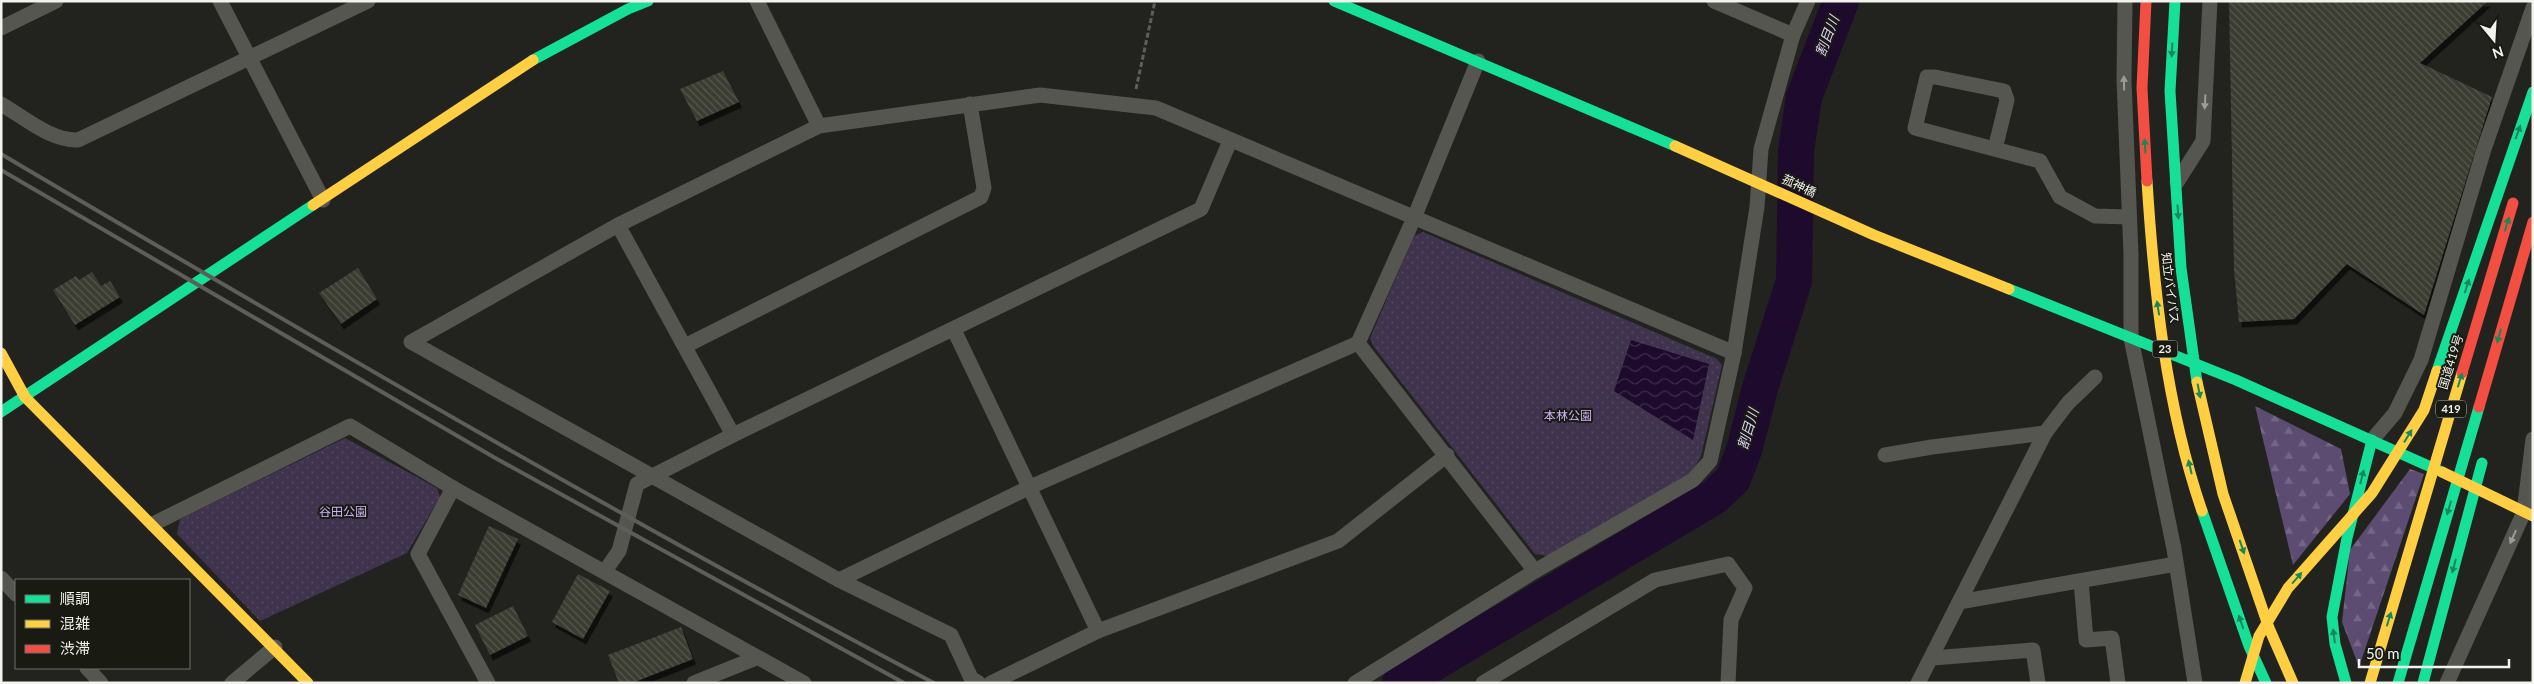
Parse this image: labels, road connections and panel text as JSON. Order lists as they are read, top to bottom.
{
  "streets": {
    "main road": [
      "菰神橋",
      "知立バイパス",
      "23",
      "国道419号",
      "419"
    ]
  },
  "water": ["割目川"],
  "parks": ["本林公園", "谷田公園"],
  "legend": ["順調", "混雑", "渋滞"],
  "scale_bar": "50 m",
  "north": "bottom"
}
